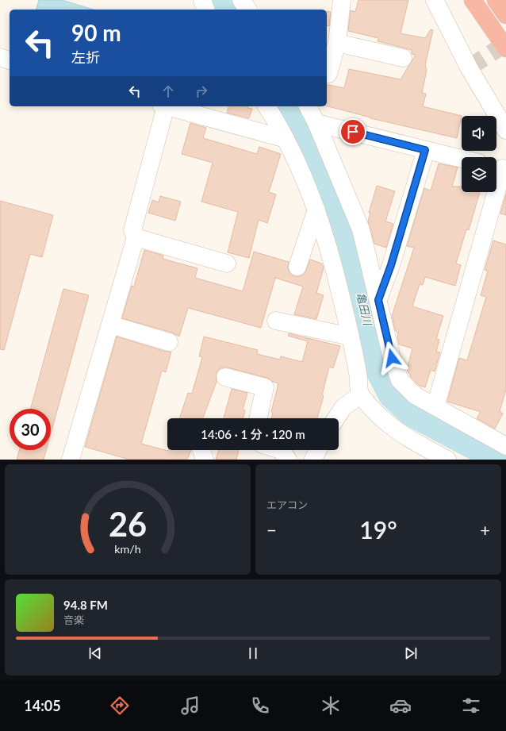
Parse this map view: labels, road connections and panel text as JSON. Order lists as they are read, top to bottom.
{
  "water": ["亀田川"],
  "page": {
    "turn": ["90 m", "左折"],
    "limit": "30",
    "trip": "14:06 · 1 分 · 120 m",
    "tile": "エアコン",
    "heat": ["−", "19°", "+"],
    "song": ["94.8 FM", "音楽"],
    "tabs": "14:05",
    "gauge": ["26", "km/h"]
  }
}
